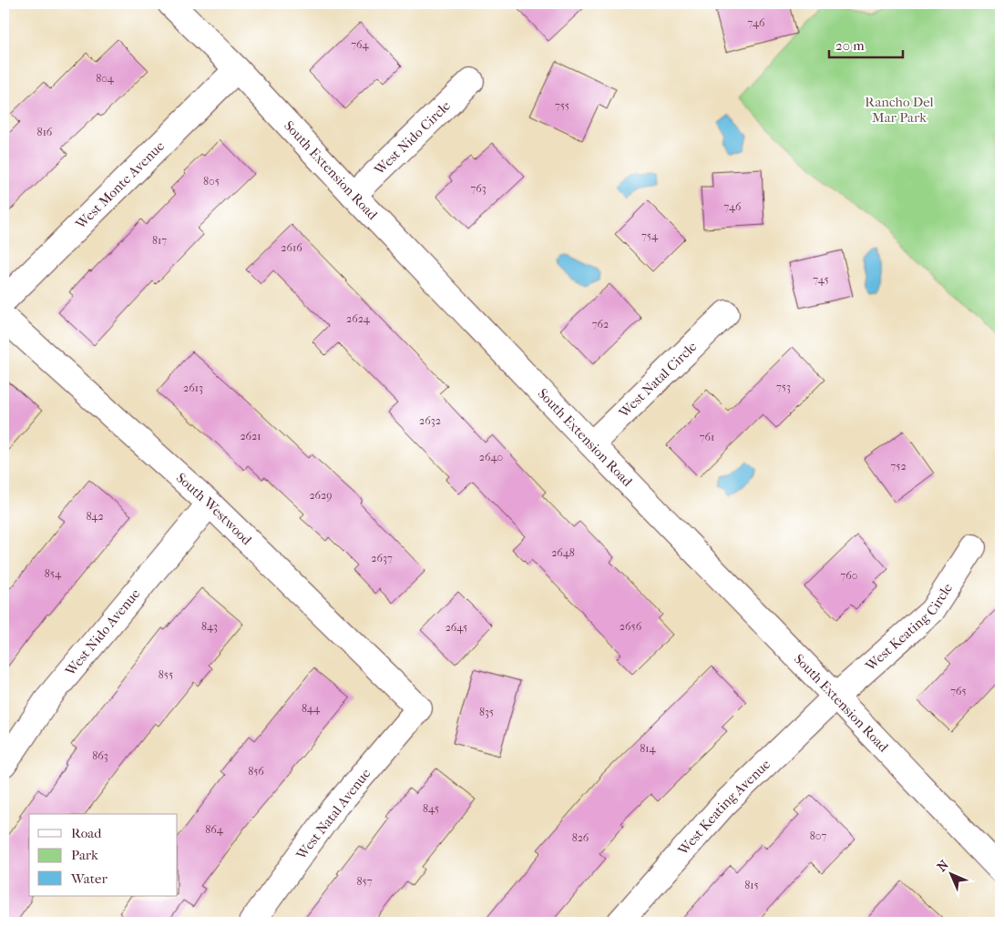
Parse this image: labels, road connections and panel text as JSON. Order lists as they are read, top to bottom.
{
  "streets": {
    "street": [
      "West Nido Circle",
      "South Extension Road",
      "West Monte Avenue",
      "West Natal Circle",
      "South Westwood",
      "West Keating Circle",
      "West Nido Avenue",
      "West Keating Avenue",
      "West Natal Avenue"
    ]
  },
  "crossings": [
    ["West Nido Circle", "South Extension Road"],
    ["South Extension Road", "West Monte Avenue"],
    ["South Extension Road", "West Natal Circle"],
    ["South Extension Road", "West Keating Circle"],
    ["South Extension Road", "West Keating Avenue"],
    ["South Westwood", "West Nido Avenue"],
    ["South Westwood", "West Natal Avenue"],
    ["West Keating Circle", "West Keating Avenue"]
  ],
  "parks": ["Rancho Del Mar Park"],
  "house_numbers": [
    "746",
    "764",
    "804",
    "755",
    "816",
    "805",
    "763",
    "746",
    "754",
    "817",
    "2616",
    "745",
    "2624",
    "762",
    "753",
    "2613",
    "2632",
    "2621",
    "761",
    "2640",
    "752",
    "2629",
    "842",
    "2648",
    "2637",
    "854",
    "760",
    "843",
    "2656",
    "2645",
    "855",
    "765",
    "844",
    "835",
    "814",
    "863",
    "856",
    "845",
    "864",
    "807",
    "826",
    "857",
    "815"
  ],
  "legend": ["Road", "Park", "Water"],
  "scale_bar": "20 m",
  "north": "top left"
}
